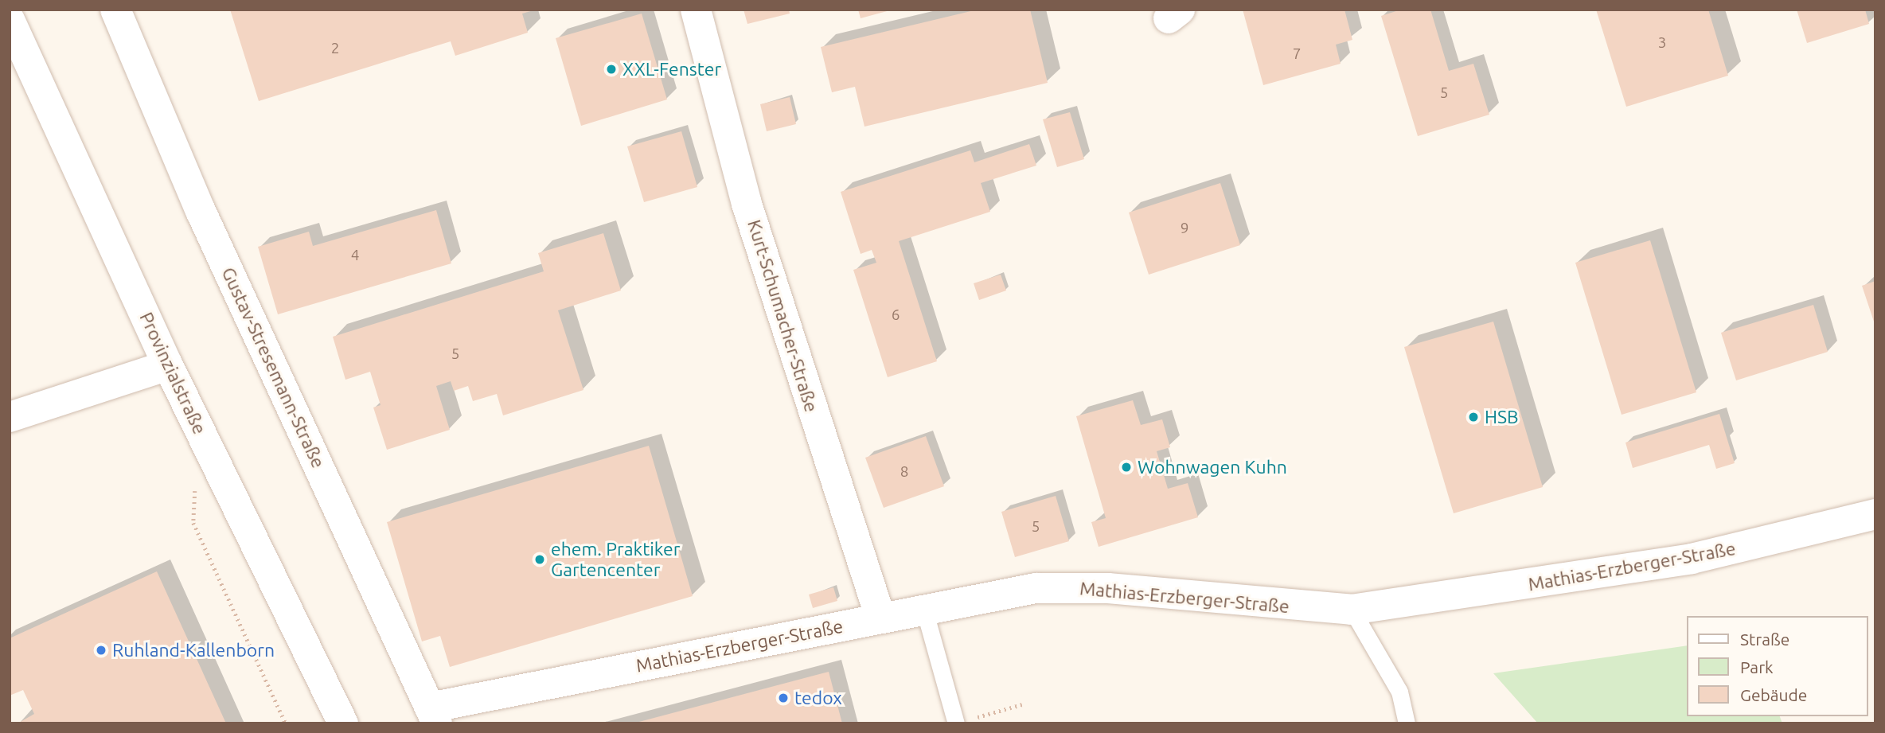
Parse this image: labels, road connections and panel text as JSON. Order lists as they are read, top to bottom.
{
  "streets": {
    "street": [
      "Kurt-Schumacher-Straße",
      "Gustav-Stresemann-Straße",
      "Provinzialstraße",
      "Mathias-Erzberger-Straße"
    ]
  },
  "crossings": [
    ["Kurt-Schumacher-Straße", "Mathias-Erzberger-Straße"],
    ["Gustav-Stresemann-Straße", "Mathias-Erzberger-Straße"]
  ],
  "places": [
    "XXL-Fenster",
    "HSB",
    "Wohnwagen Kuhn",
    "ehem. Praktiker Gartencenter",
    "Ruhland-Kallenborn",
    "tedox"
  ],
  "house_numbers": [
    "3",
    "2",
    "7",
    "5",
    "9",
    "4",
    "6",
    "5",
    "8",
    "5"
  ],
  "legend": ["Straße", "Park", "Gebäude"]
}
